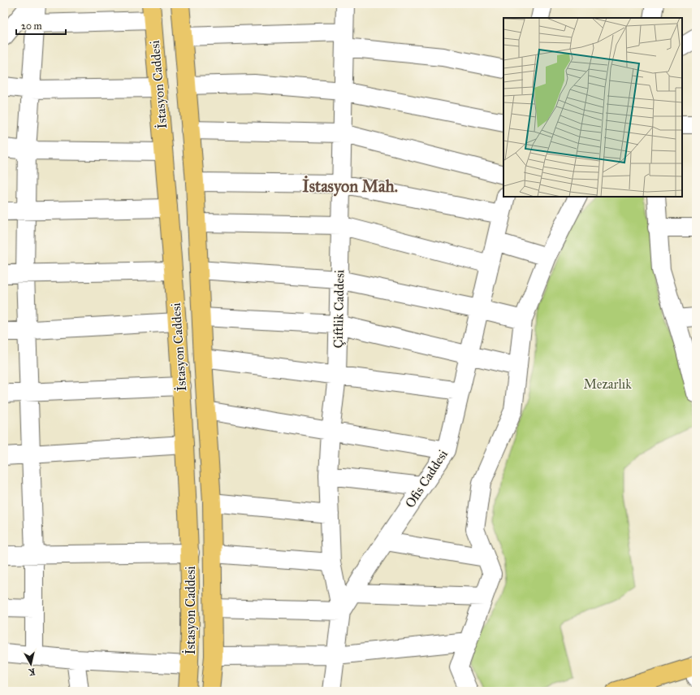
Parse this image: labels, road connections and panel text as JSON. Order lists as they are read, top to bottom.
{
  "streets": {
    "main road": ["İstasyon Caddesi"],
    "street": ["Çiftlik Caddesi", "Ofis Caddesi"]
  },
  "crossings": [
    ["Çiftlik Caddesi", "Ofis Caddesi"]
  ],
  "districts": ["İstasyon Mah."],
  "parks": ["Mezarlık"],
  "scale_bar": "20 m",
  "north": "bottom"
}
